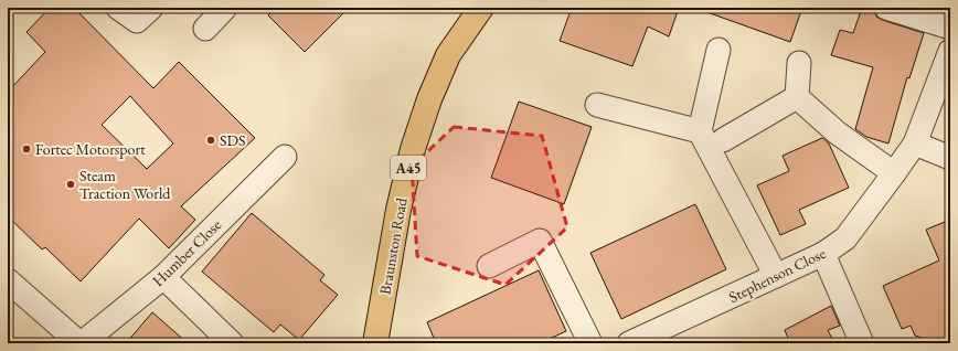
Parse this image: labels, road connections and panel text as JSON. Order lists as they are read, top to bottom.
{
  "streets": {
    "highway": ["A45", "Braunston Road"],
    "street": ["Humber Close", "Stephenson Close"]
  },
  "places": ["SDS", "Fortec Motorsport", "Steam Traction World"]
}
